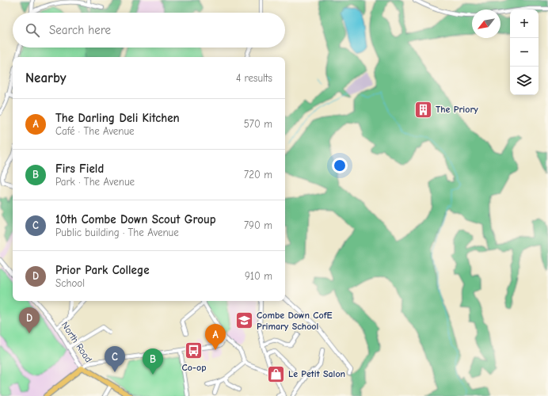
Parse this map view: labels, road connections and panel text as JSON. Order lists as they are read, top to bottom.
{
  "streets": {
    "main road": ["North Road"]
  },
  "places": {
    "building": ["The Priory"],
    "school or university": ["Combe Down CofE Primary School"],
    "bus stop": ["Co-op"],
    "shop": ["Le Petit Salon"]
  },
  "north": "bottom left",
  "page": {
    "map_buttons": ["+", "−"],
    "search": "Search here",
    "heading": ["Nearby", "4 results"],
    "list": [
      {
        "mark": "A",
        "name": "The Darling Deli Kitchen",
        "note": "Café · The Avenue",
        "value": "570 m"
      },
      {
        "mark": "B",
        "name": "Firs Field",
        "note": "Park · The Avenue",
        "value": "720 m"
      },
      {
        "mark": "C",
        "name": "10th Combe Down Scout Group",
        "note": "Public building · The Avenue",
        "value": "790 m"
      },
      {
        "mark": "D",
        "name": "Prior Park College",
        "note": "School",
        "value": "910 m"
      }
    ],
    "pins": [
      "D",
      "A",
      "C",
      "B"
    ]
  }
}
